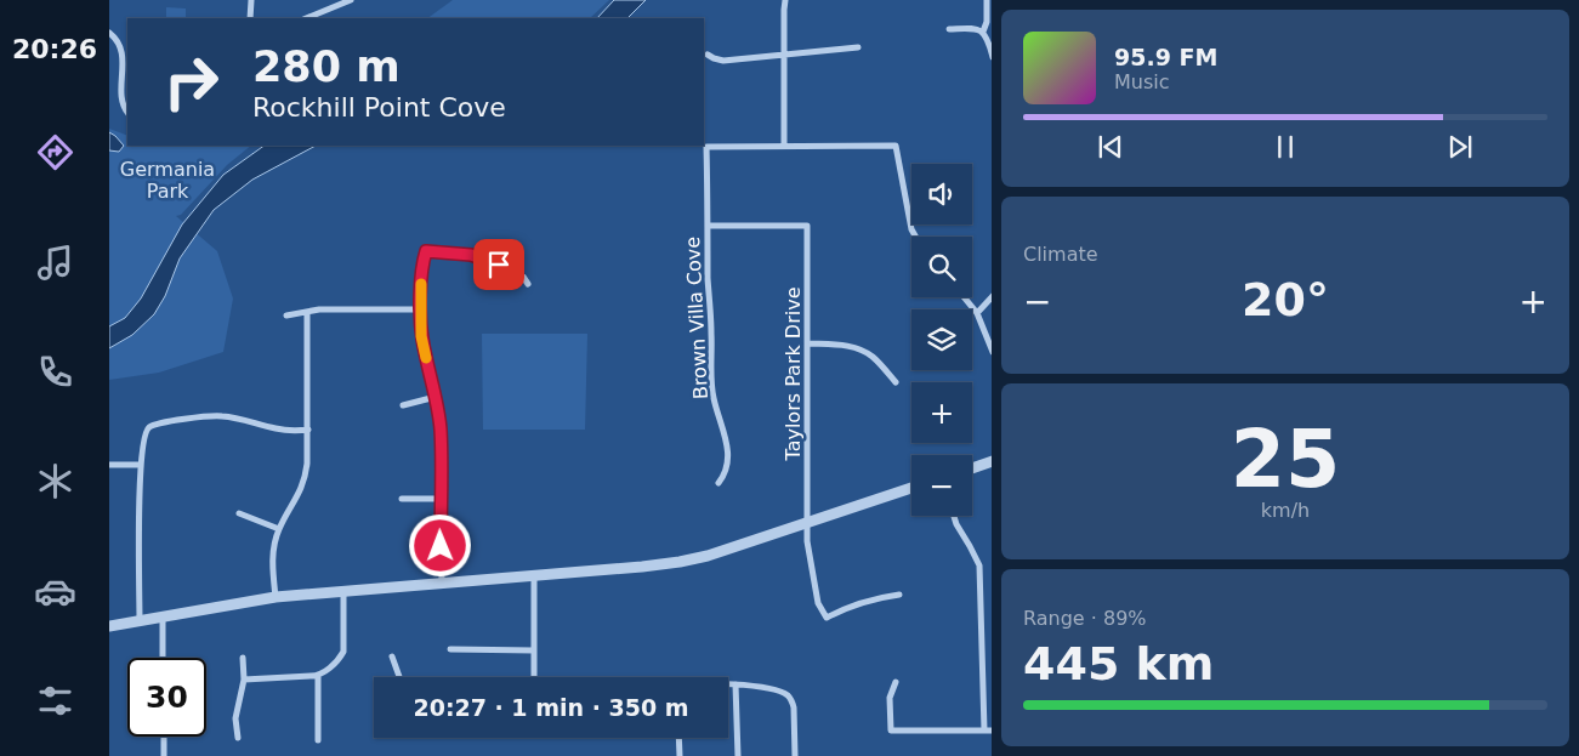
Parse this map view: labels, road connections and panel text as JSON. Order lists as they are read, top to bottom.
{
  "streets": {
    "street": ["Brown Villa Cove", "Taylors Park Drive"]
  },
  "crossings": [
    ["Brown Villa Cove", "Taylors Park Drive"]
  ],
  "parks": ["Germania Park"],
  "page": {
    "tabs": "20:26",
    "turn": ["280 m", "Rockhill Point Cove"],
    "song": ["95.9 FM", "Music"],
    "map_buttons": ["+", "−"],
    "tile": [
      "Climate",
      ["25", "km/h"],
      ["Range · 89%", "445 km"]
    ],
    "heat": ["−", "20°", "+"],
    "limit": "30",
    "trip": "20:27 · 1 min · 350 m"
  }
}
